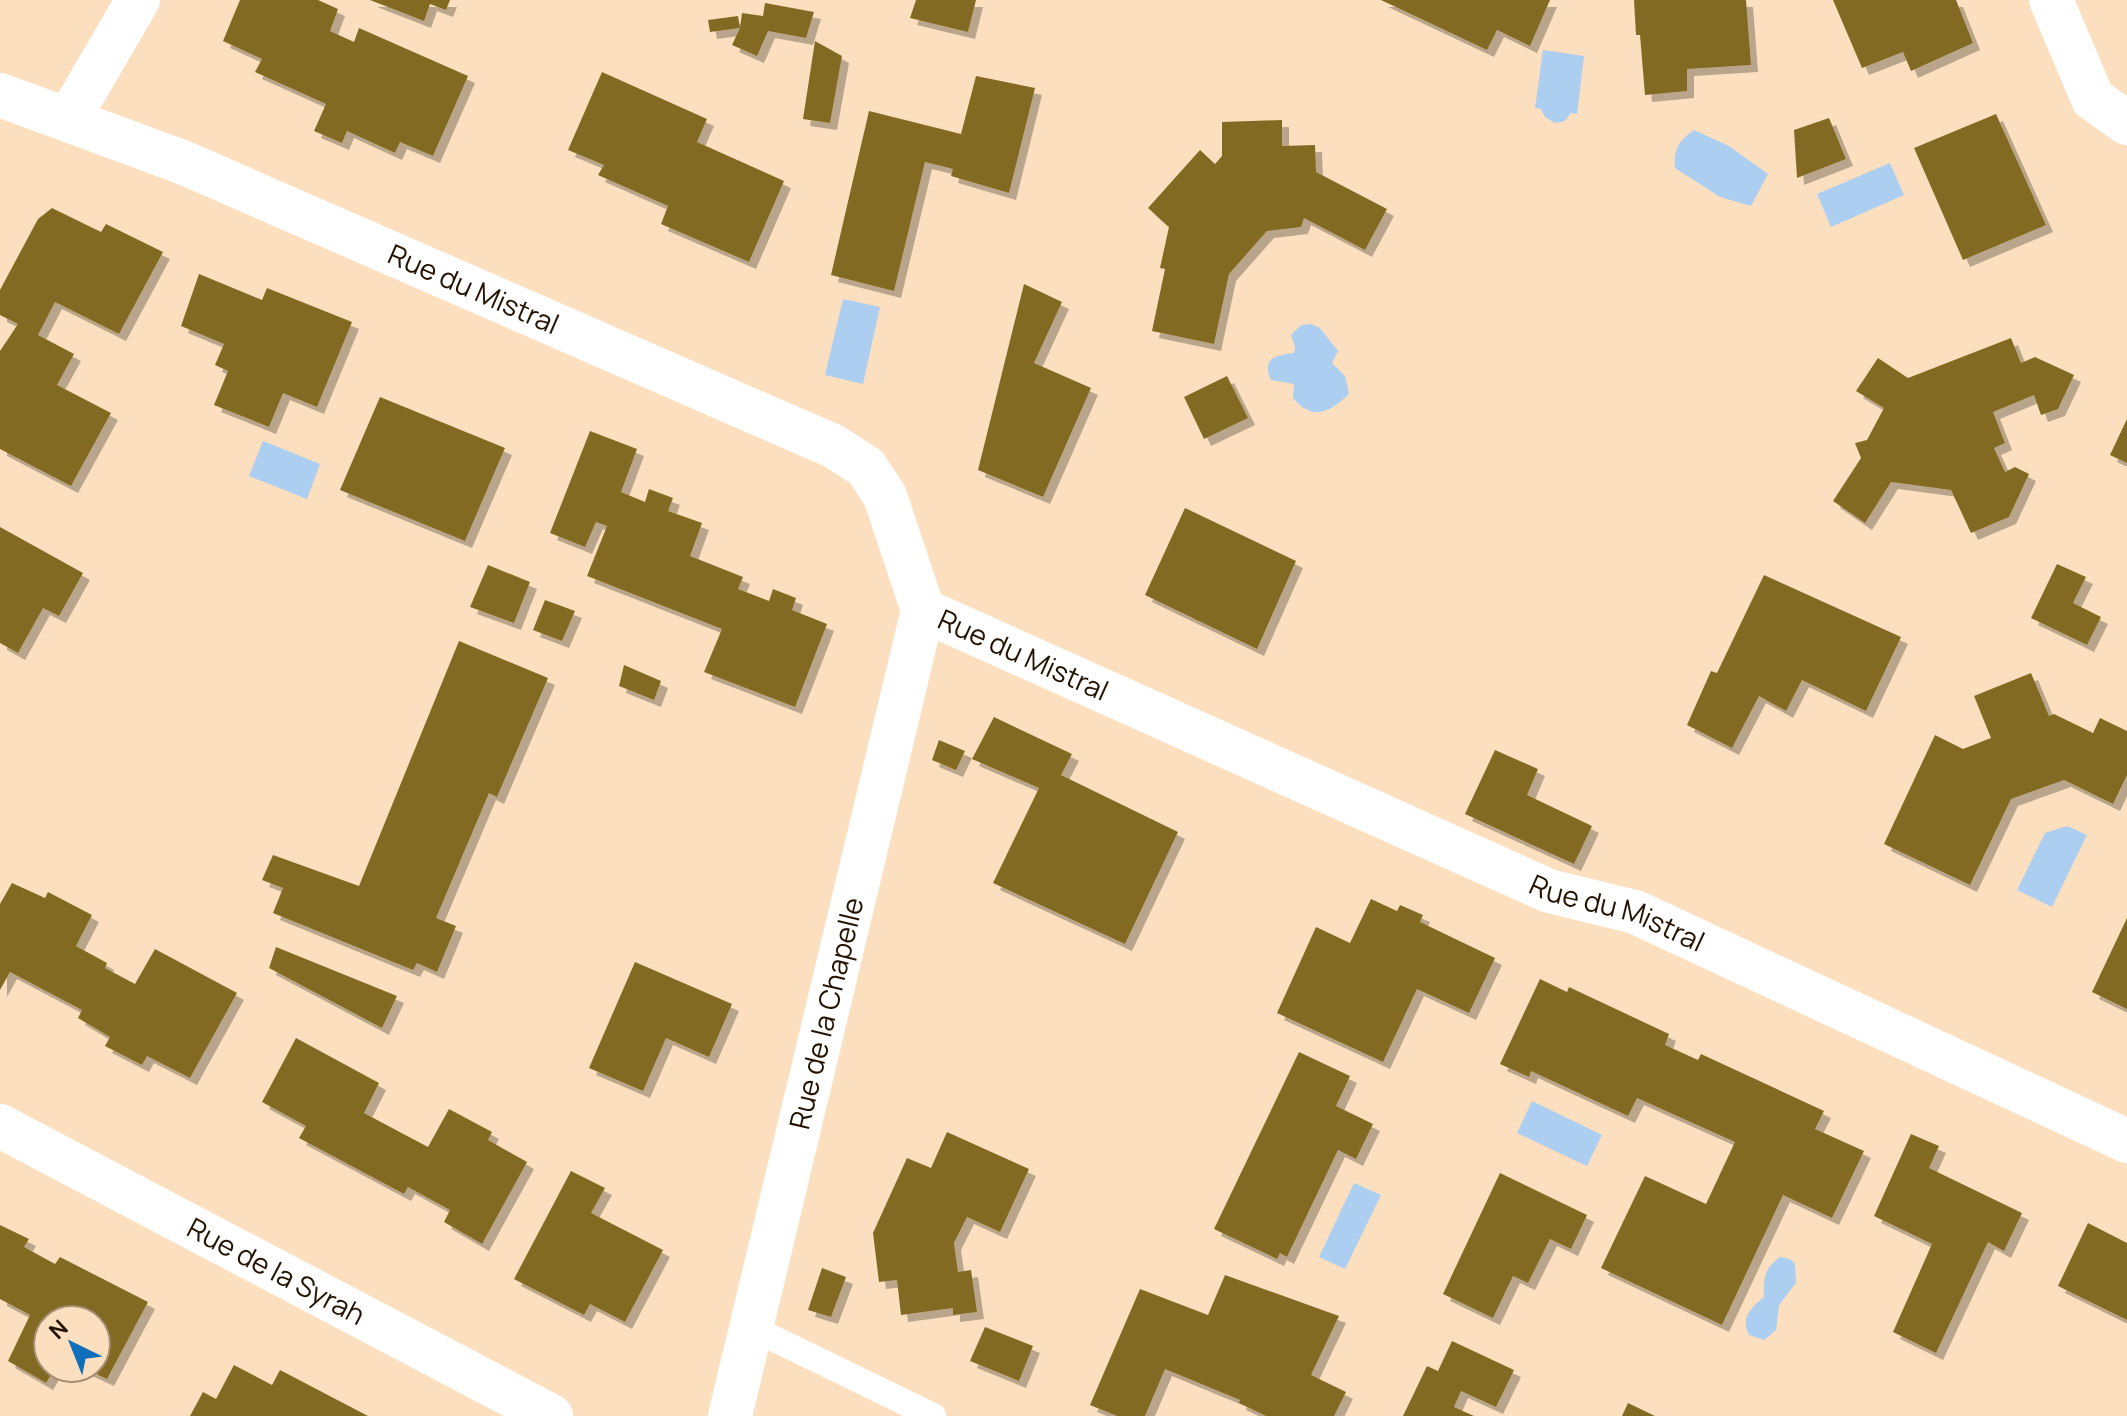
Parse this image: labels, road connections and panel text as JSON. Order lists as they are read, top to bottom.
{
  "streets": {
    "street": ["Rue du Mistral", "Rue de la Chapelle", "Rue de la Syrah"]
  },
  "crossings": [
    ["Rue du Mistral", "Rue de la Chapelle"]
  ],
  "north": "top left"
}
